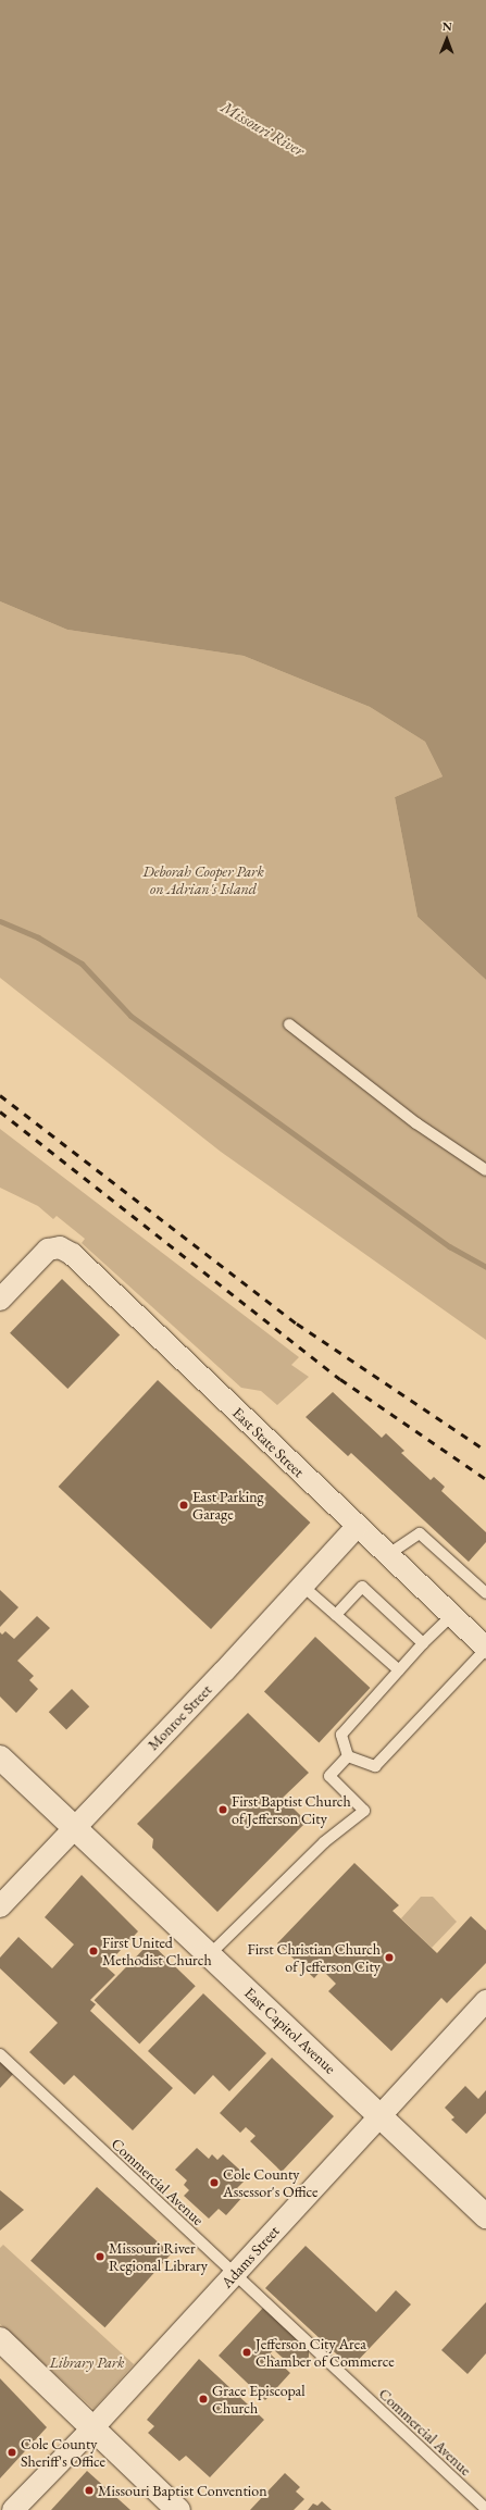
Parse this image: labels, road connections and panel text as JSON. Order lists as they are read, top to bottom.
{
  "streets": {
    "street": [
      "East State Street",
      "Monroe Street",
      "East Capitol Avenue",
      "Adams Street"
    ],
    "lane": ["Commercial Avenue"]
  },
  "crossings": [
    ["East State Street", "Monroe Street"],
    ["Monroe Street", "East Capitol Avenue"],
    ["East Capitol Avenue", "Adams Street"],
    ["Commercial Avenue", "Adams Street"]
  ],
  "water": ["Missouri River"],
  "parks": ["Deborah Cooper Park on Adrian's Island", "Library Park"],
  "places": [
    "East Parking Garage",
    "First Baptist Church of Jefferson City",
    "First United Methodist Church",
    "First Christian Church of Jefferson City",
    "Cole County Assessor's Office",
    "Missouri River Regional Library",
    "Jefferson City Area Chamber of Commerce",
    "Grace Episcopal Church",
    "Cole County Sheriff's Office",
    "Missouri Baptist Convention"
  ],
  "north": "top"
}
